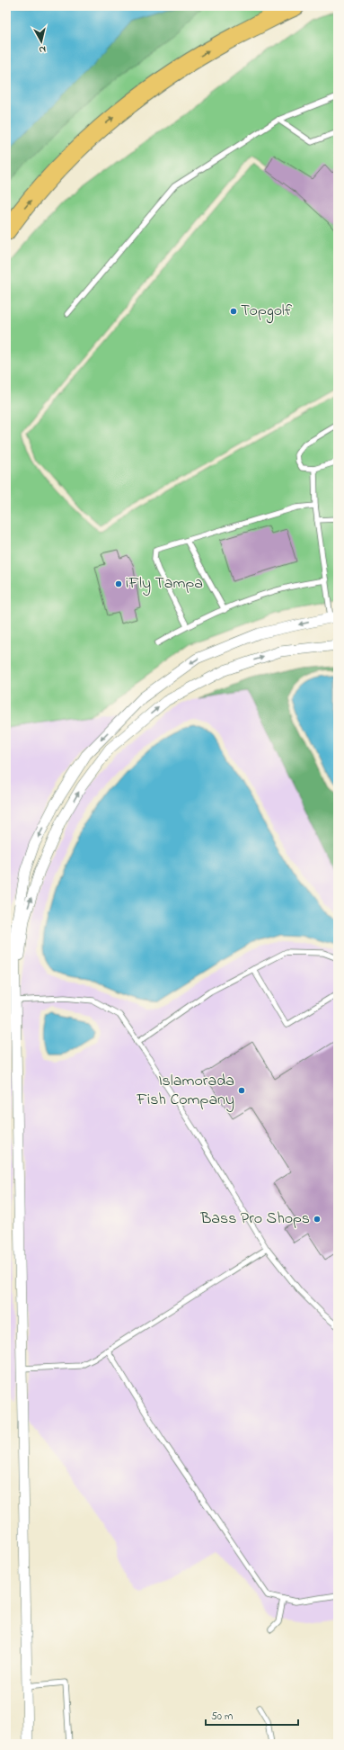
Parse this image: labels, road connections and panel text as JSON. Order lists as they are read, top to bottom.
{
  "places": [
    "Topgolf",
    "iFly Tampa",
    "Islamorada Fish Company",
    "Bass Pro Shops"
  ],
  "scale_bar": "50 m",
  "north": "bottom"
}
